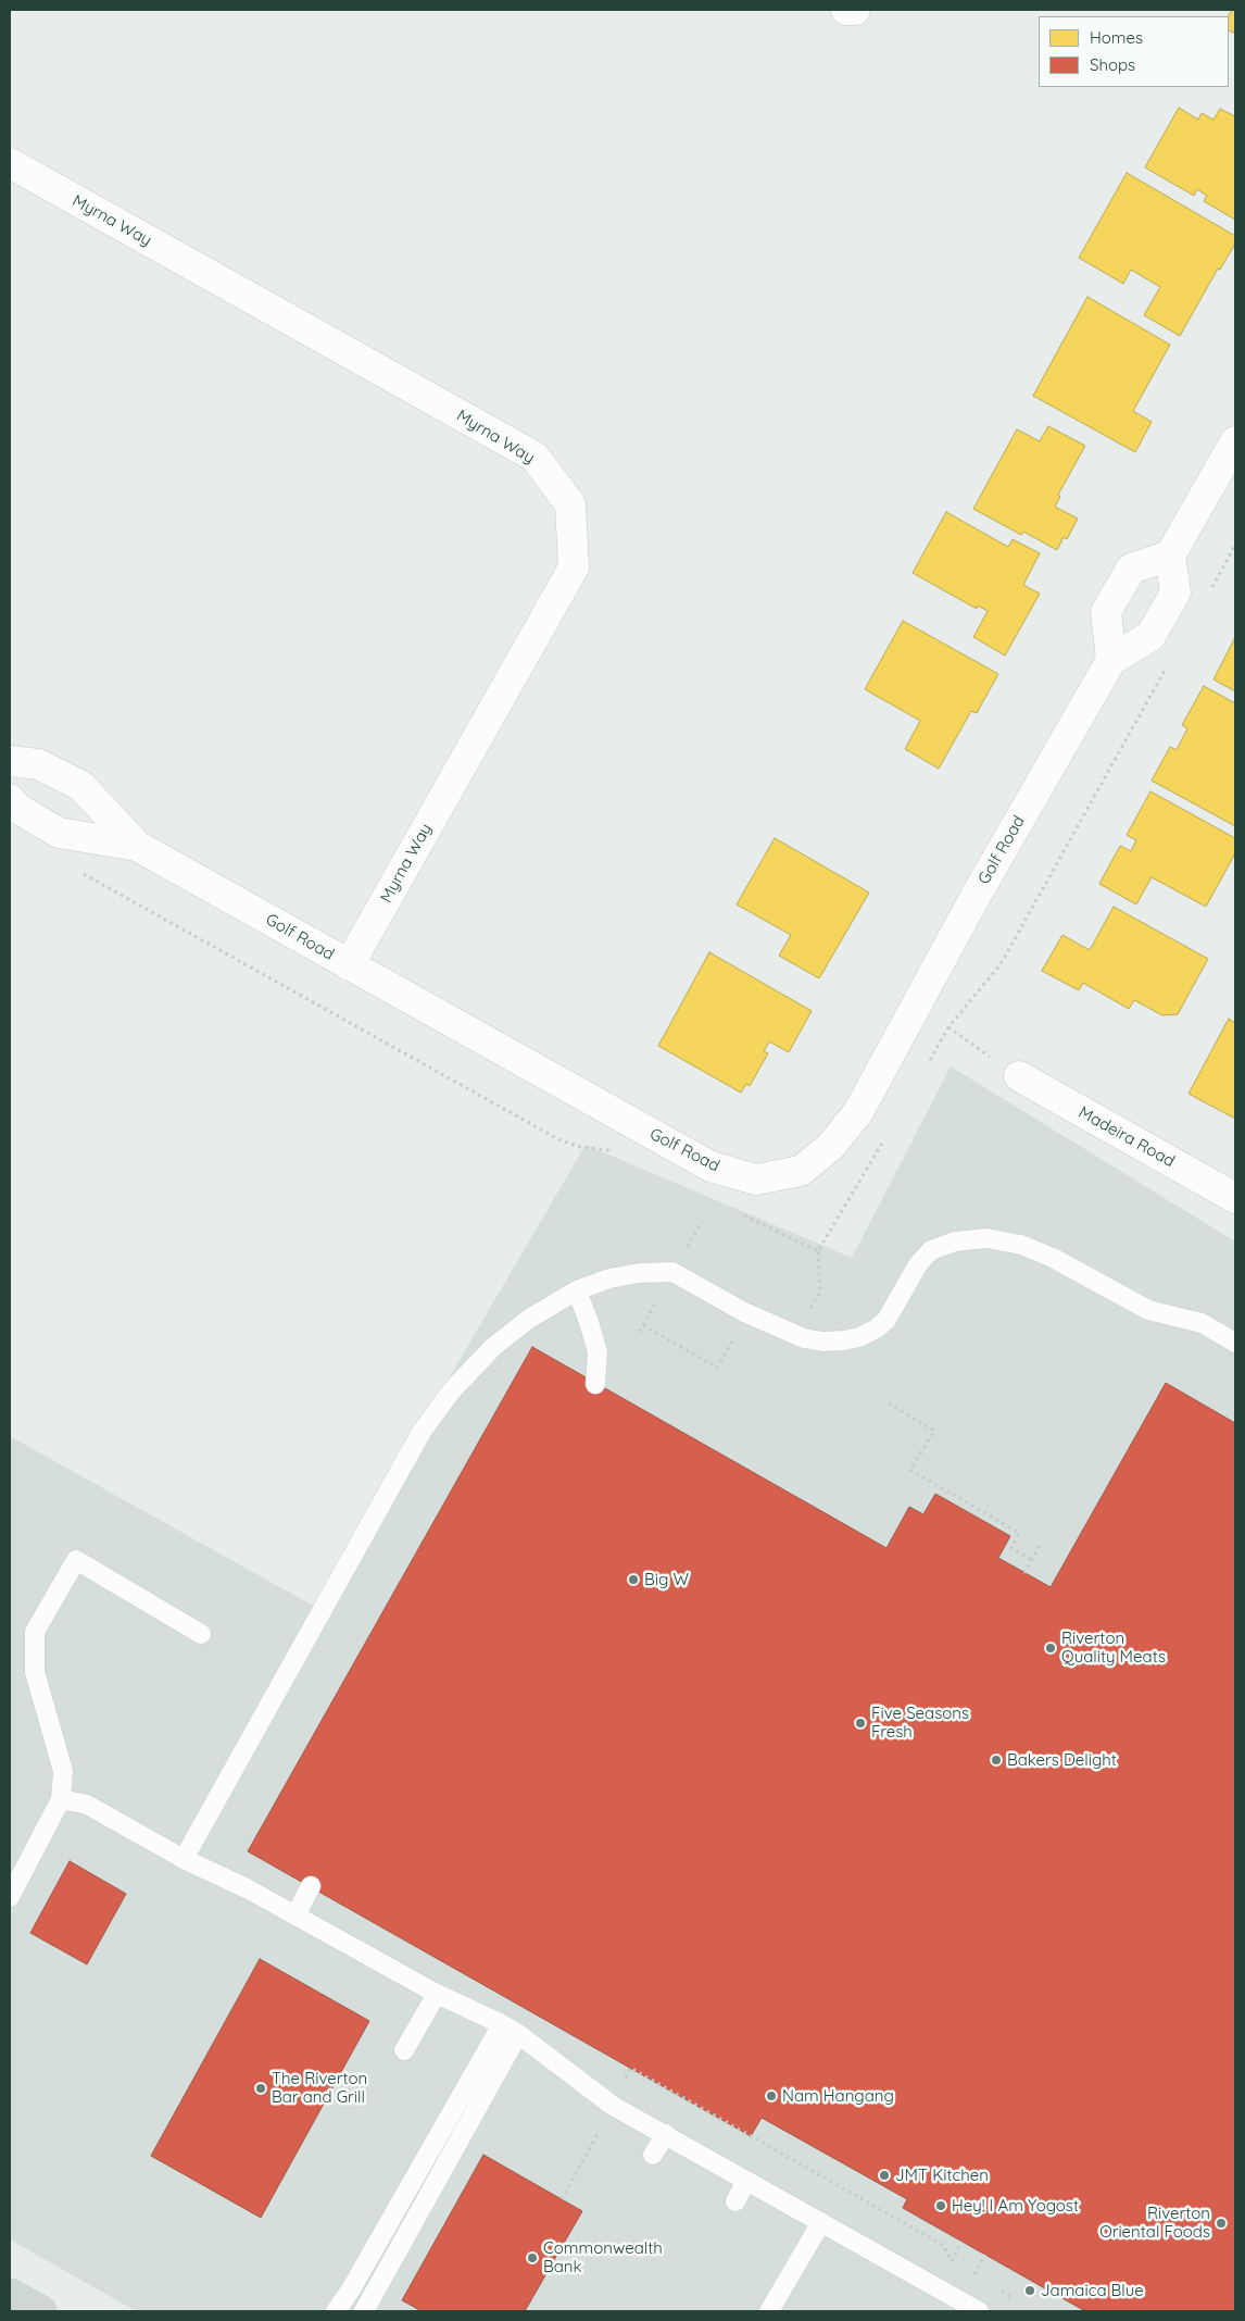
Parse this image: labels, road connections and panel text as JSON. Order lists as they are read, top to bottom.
{
  "streets": {
    "street": ["Myrna Way", "Golf Road", "Madeira Road"]
  },
  "crossings": [
    ["Myrna Way", "Golf Road"]
  ],
  "places": [
    "Big W",
    "Riverton Quality Meats",
    "Five Seasons Fresh",
    "Bakers Delight",
    "The Riverton Bar and Grill",
    "Nam Hangang",
    "JMT Kitchen",
    "Hey! I Am Yogost",
    "Riverton Oriental Foods",
    "Commonwealth Bank",
    "Jamaica Blue"
  ],
  "legend": ["Homes", "Shops"]
}
